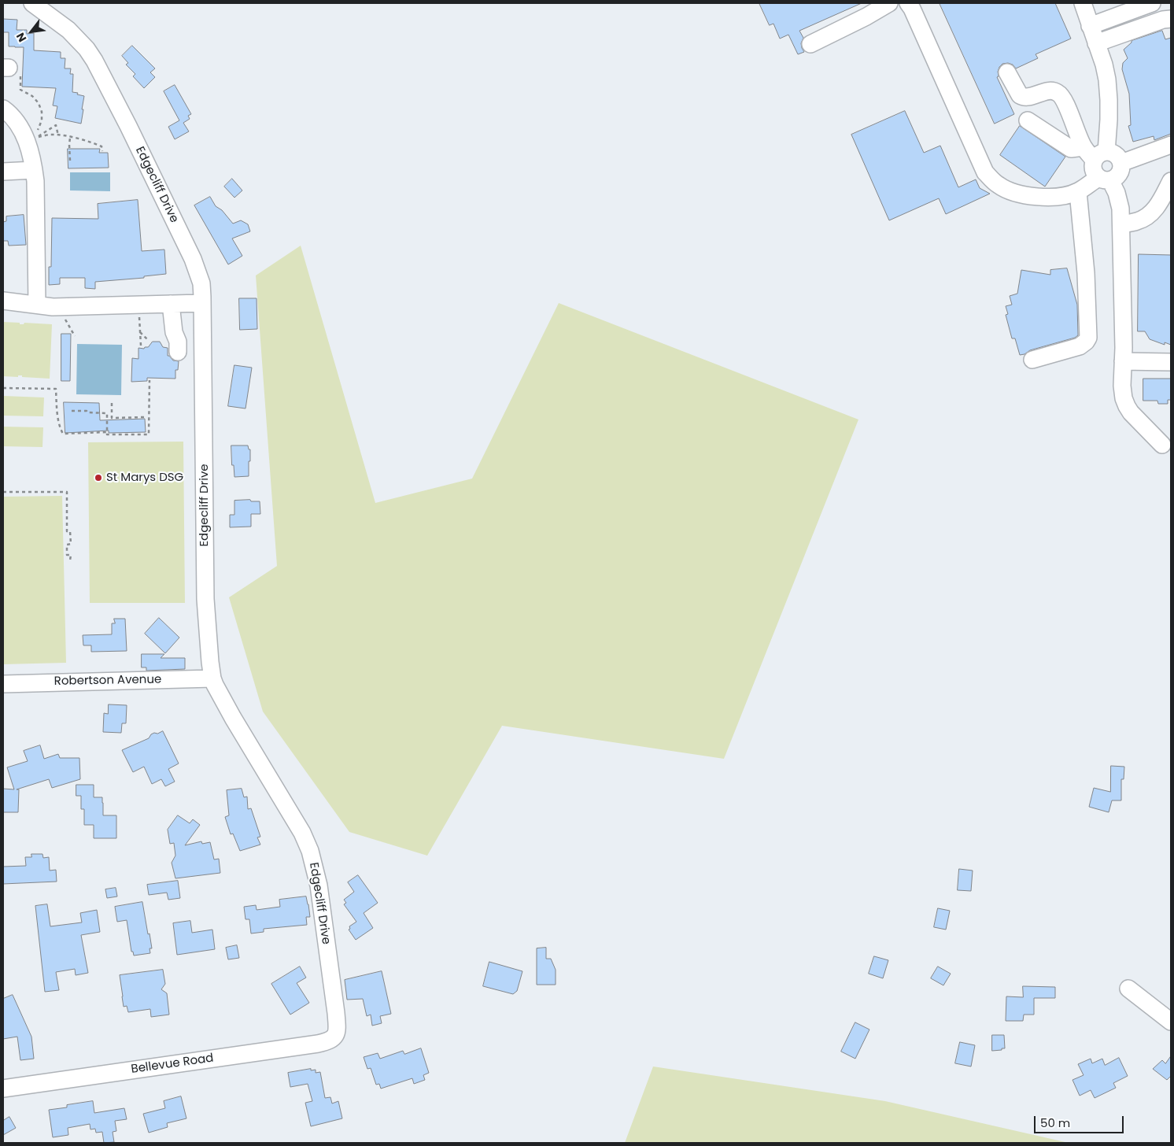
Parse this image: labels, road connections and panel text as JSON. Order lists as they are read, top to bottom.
{
  "streets": {
    "street": ["Edgecliff Drive", "Robertson Avenue", "Bellevue Road"]
  },
  "crossings": [
    ["Edgecliff Drive", "Robertson Avenue"],
    ["Edgecliff Drive", "Bellevue Road"]
  ],
  "places": ["St Marys DSG"],
  "scale_bar": "50 m",
  "north": "bottom left"
}
